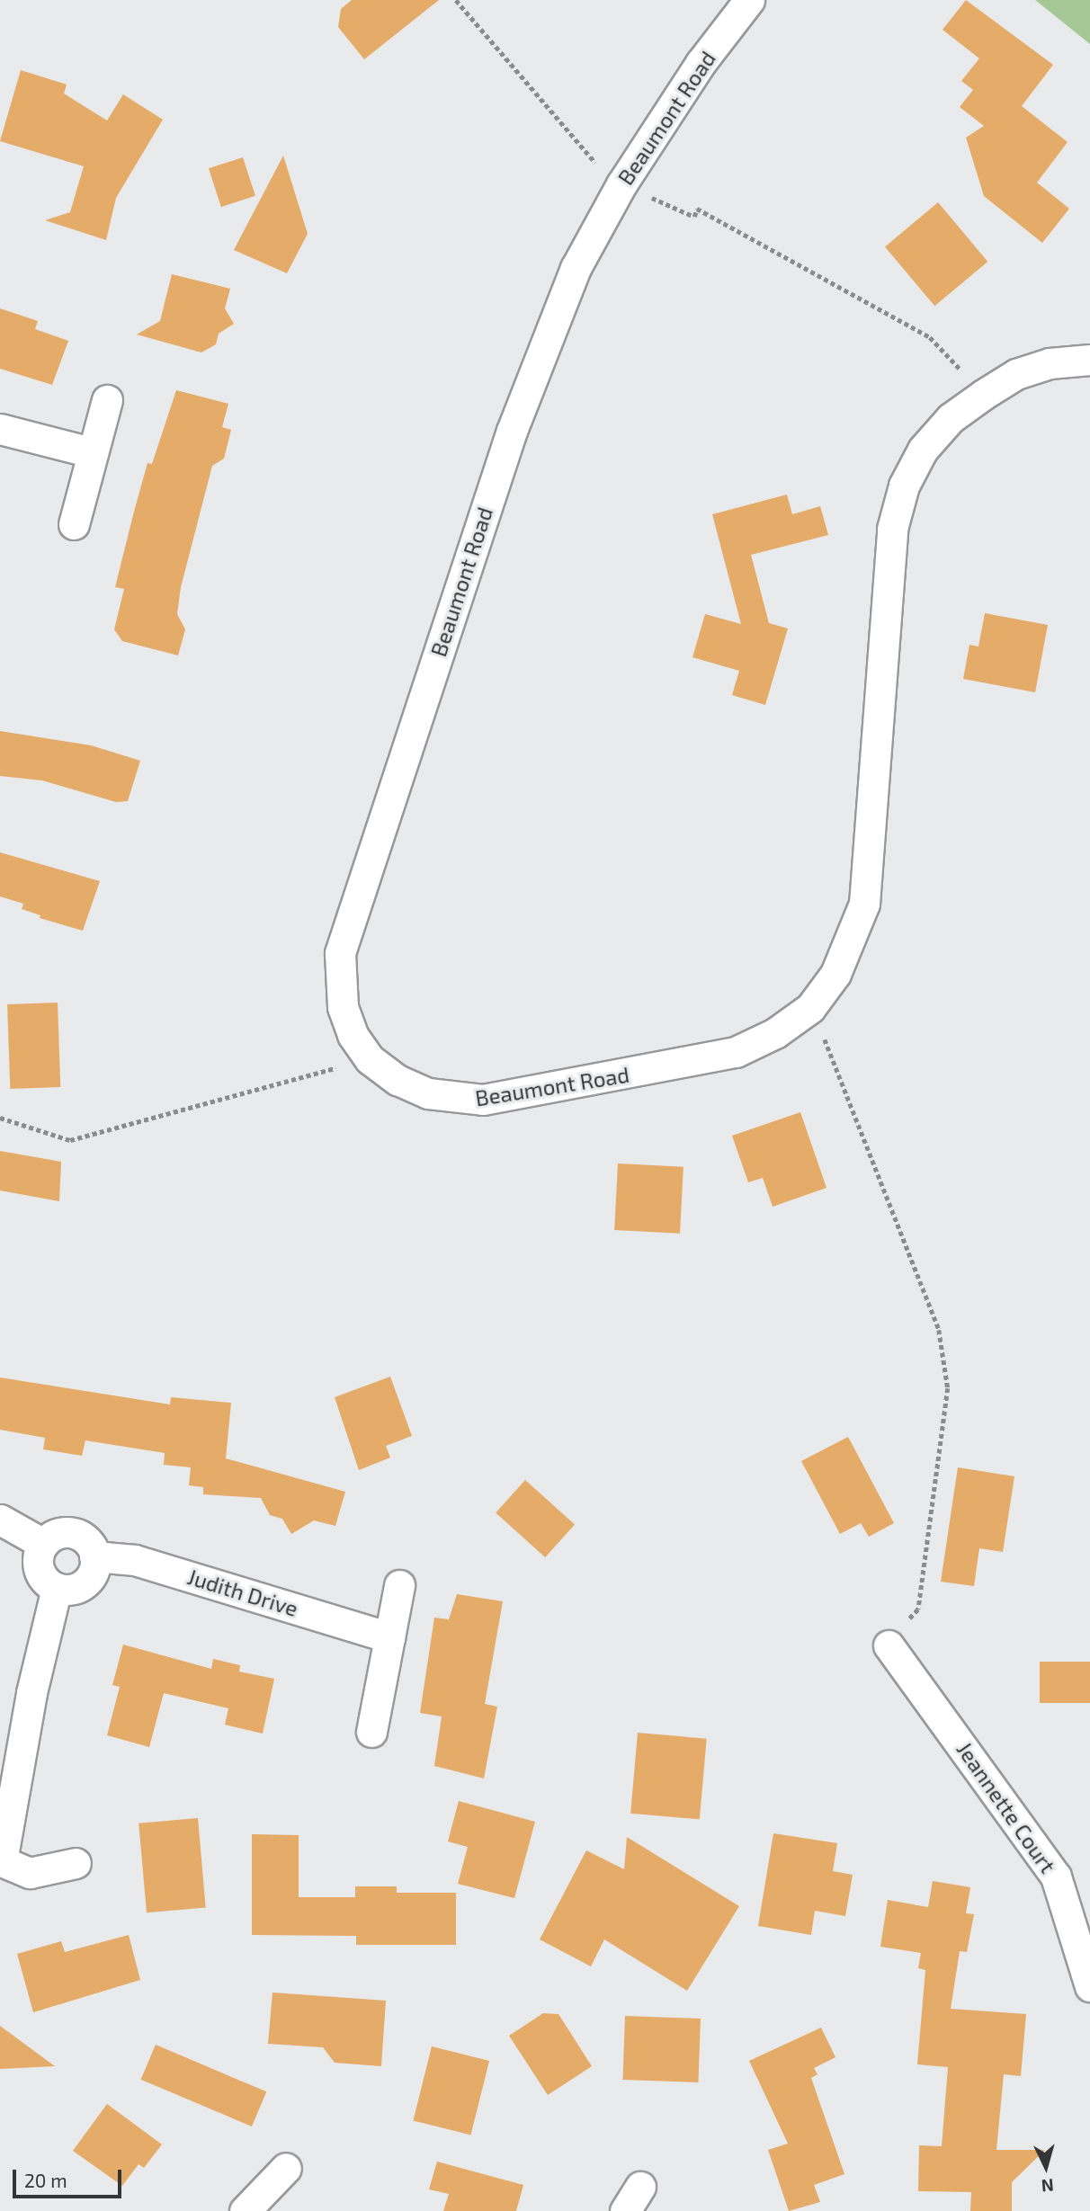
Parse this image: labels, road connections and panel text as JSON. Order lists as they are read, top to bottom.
{
  "streets": {
    "street": ["Beaumont Road", "Judith Drive", "Jeannette Court"]
  },
  "scale_bar": "20 m",
  "north": "bottom"
}
